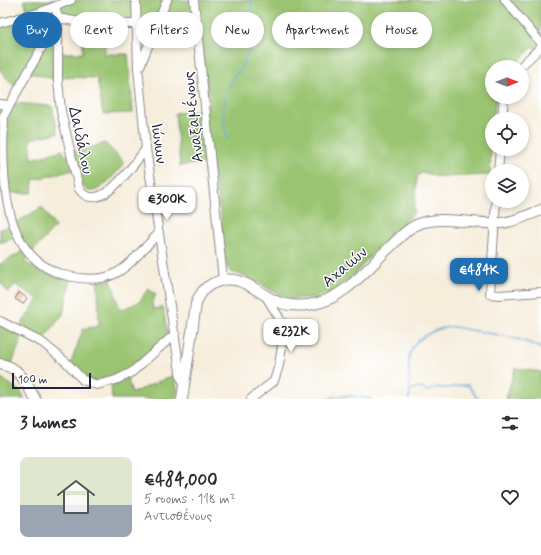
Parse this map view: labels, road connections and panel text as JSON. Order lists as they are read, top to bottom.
{
  "streets": {
    "main road": ["Αχαιών"],
    "street": ["Αναξαμένους", "Δαιδάλου", "Ιώνων"]
  },
  "crossings": [
    ["Αναξαμένους", "Αχαιών"],
    ["Δαιδάλου", "Ιώνων"]
  ],
  "scale_bar": "100 m",
  "north": "right",
  "page": {
    "chip": [
      "Buy",
      "Rent",
      "Filters",
      "New",
      "Apartment",
      "House"
    ],
    "price": ["€300K", "€484K", "€232K"],
    "scale": "100 m",
    "heading": "3 homes",
    "list": [
      {
        "name": "€484,000",
        "note": "5 rooms · 118 m² · Αντισθένους"
      }
    ]
  }
}
